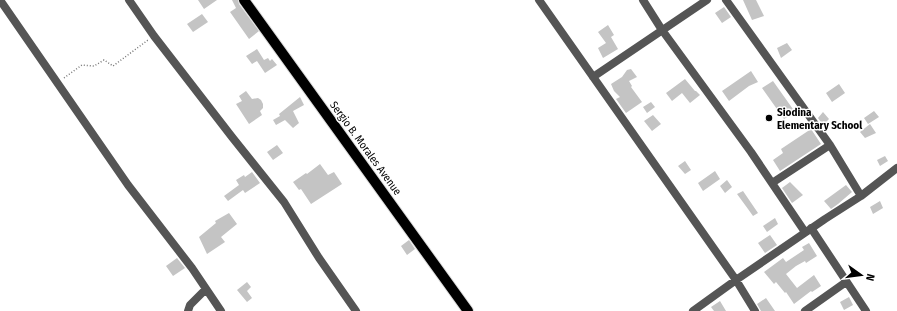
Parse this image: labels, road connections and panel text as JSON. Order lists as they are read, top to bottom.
{
  "streets": {
    "main road": ["Sergio B. Morales Avenue"]
  },
  "places": ["Siodina Elementary School"],
  "north": "right"
}
